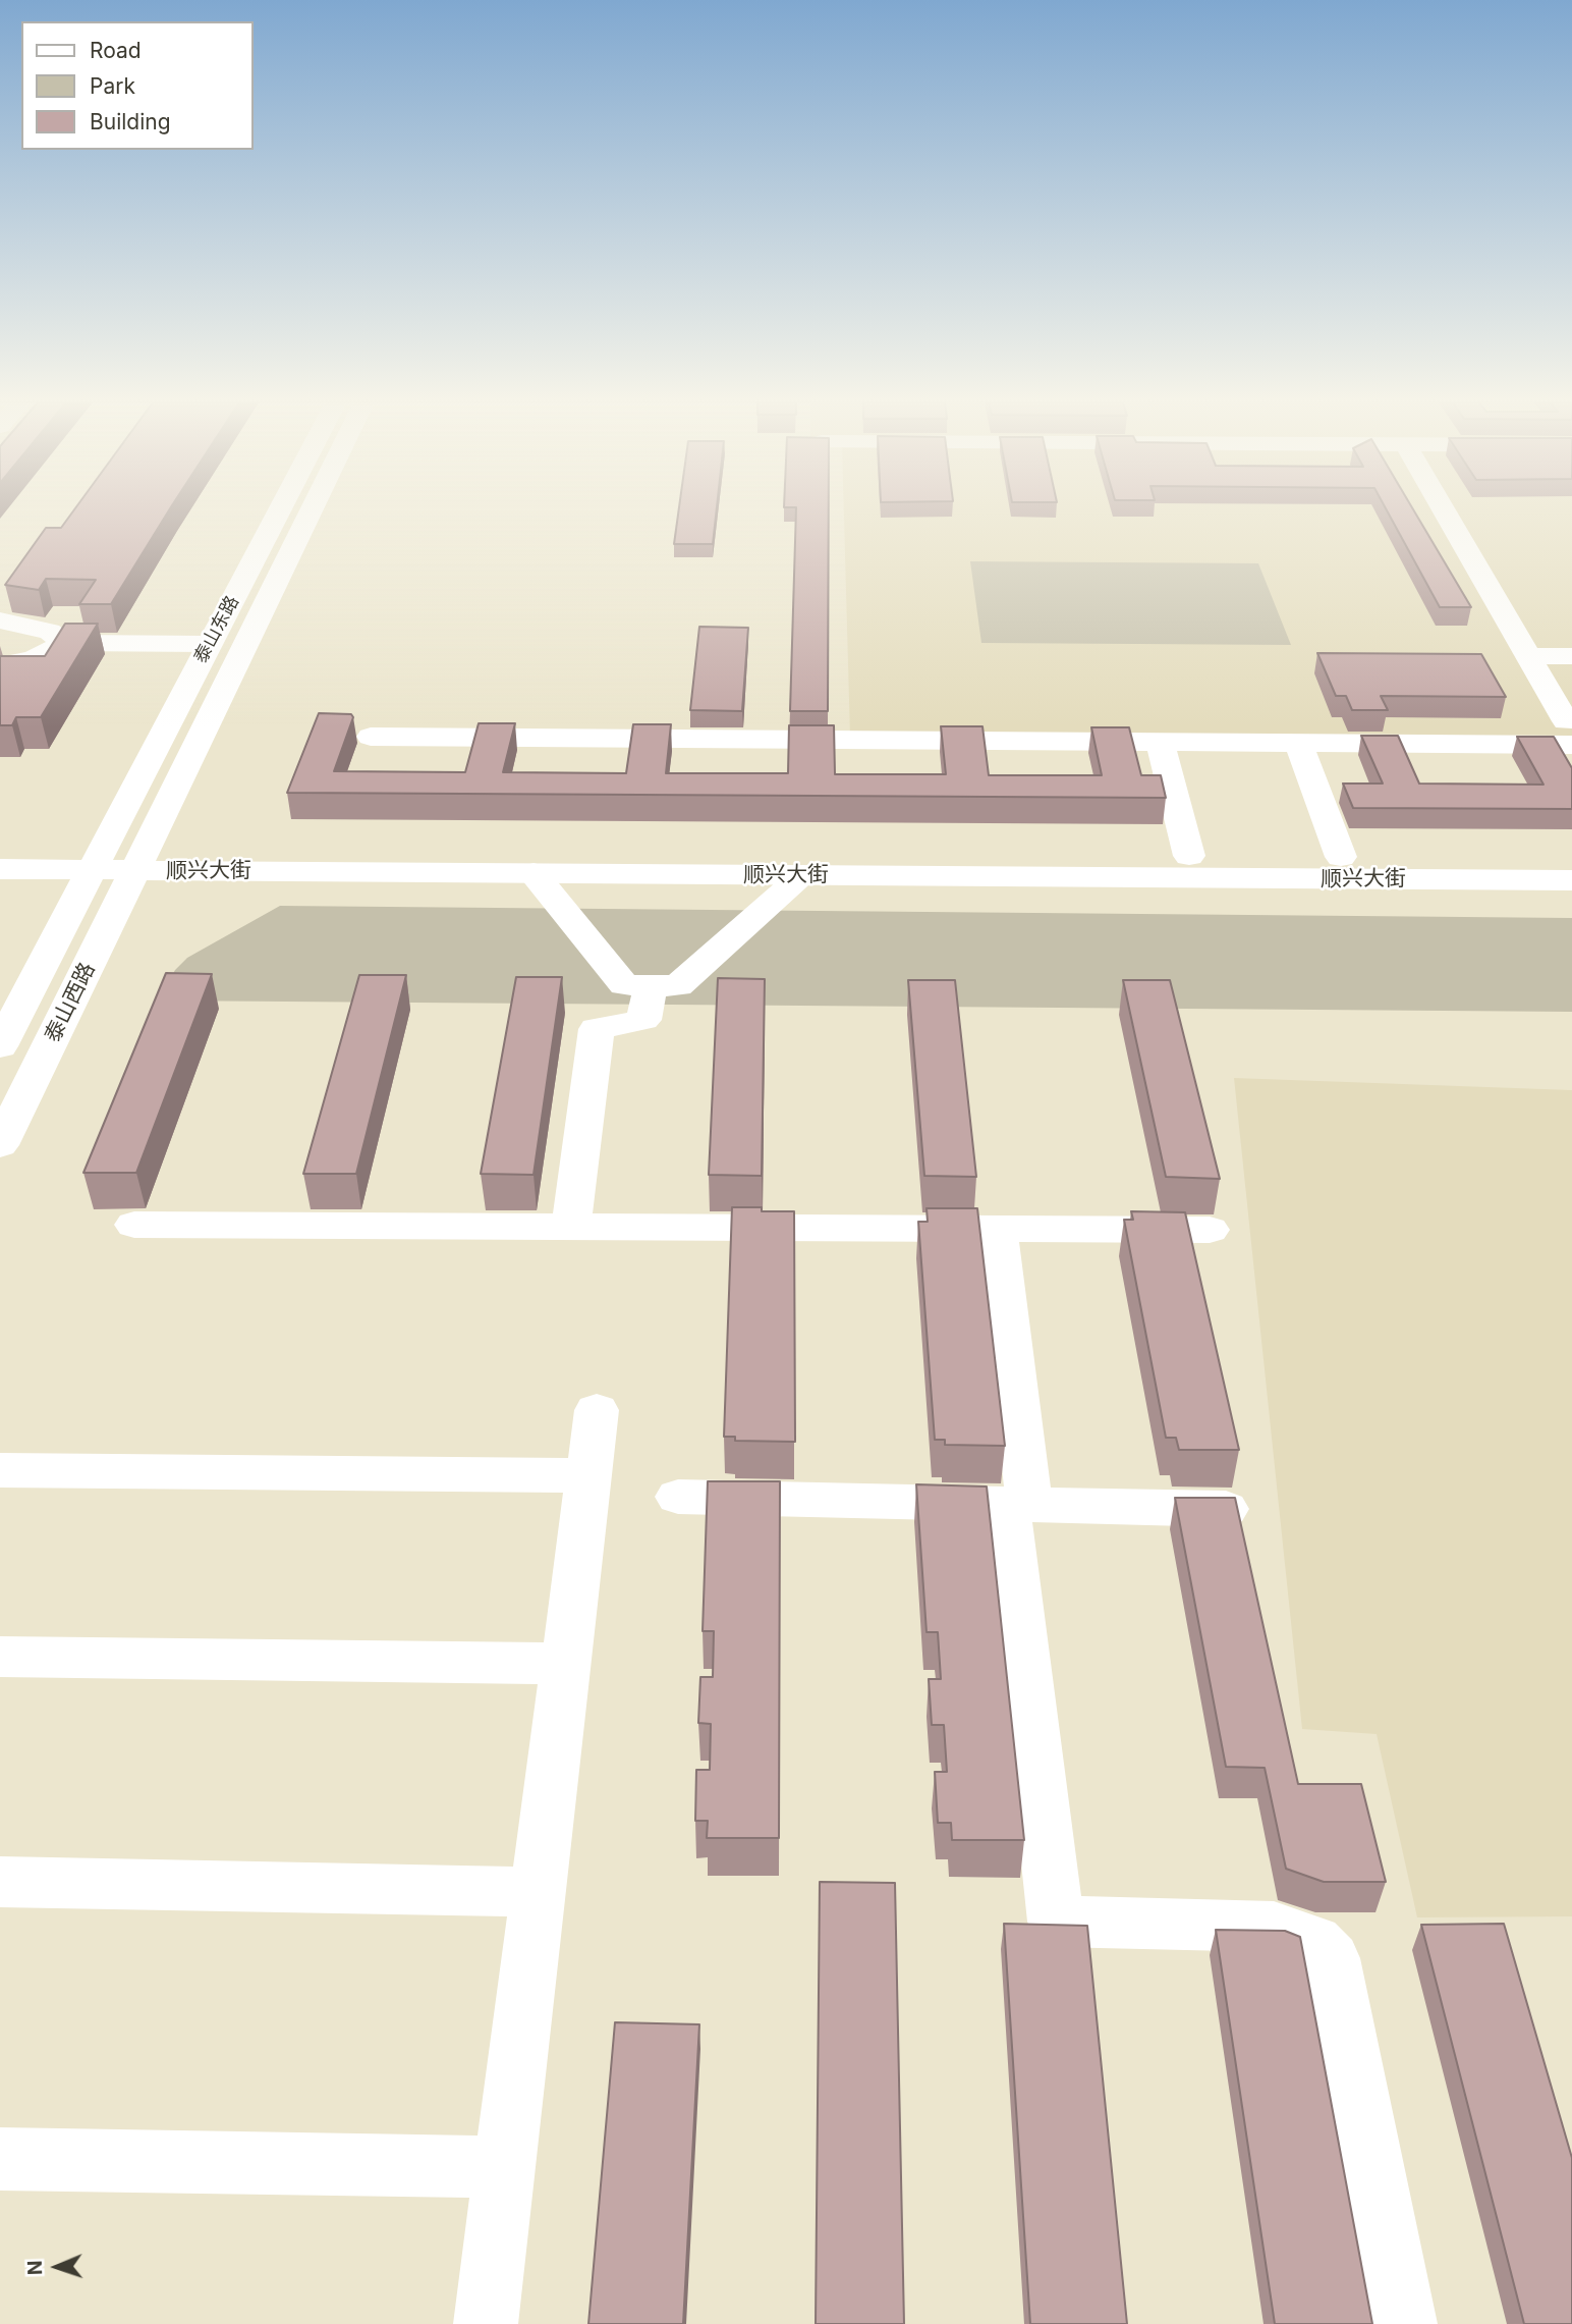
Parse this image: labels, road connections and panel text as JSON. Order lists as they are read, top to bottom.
{
  "streets": {
    "main road": ["泰山东路", "顺兴大街", "泰山西路"]
  },
  "crossings": [
    ["泰山东路", "顺兴大街"],
    ["泰山东路", "泰山西路"],
    ["顺兴大街", "泰山西路"]
  ],
  "legend": ["Road", "Park", "Building"],
  "north": "left"
}
